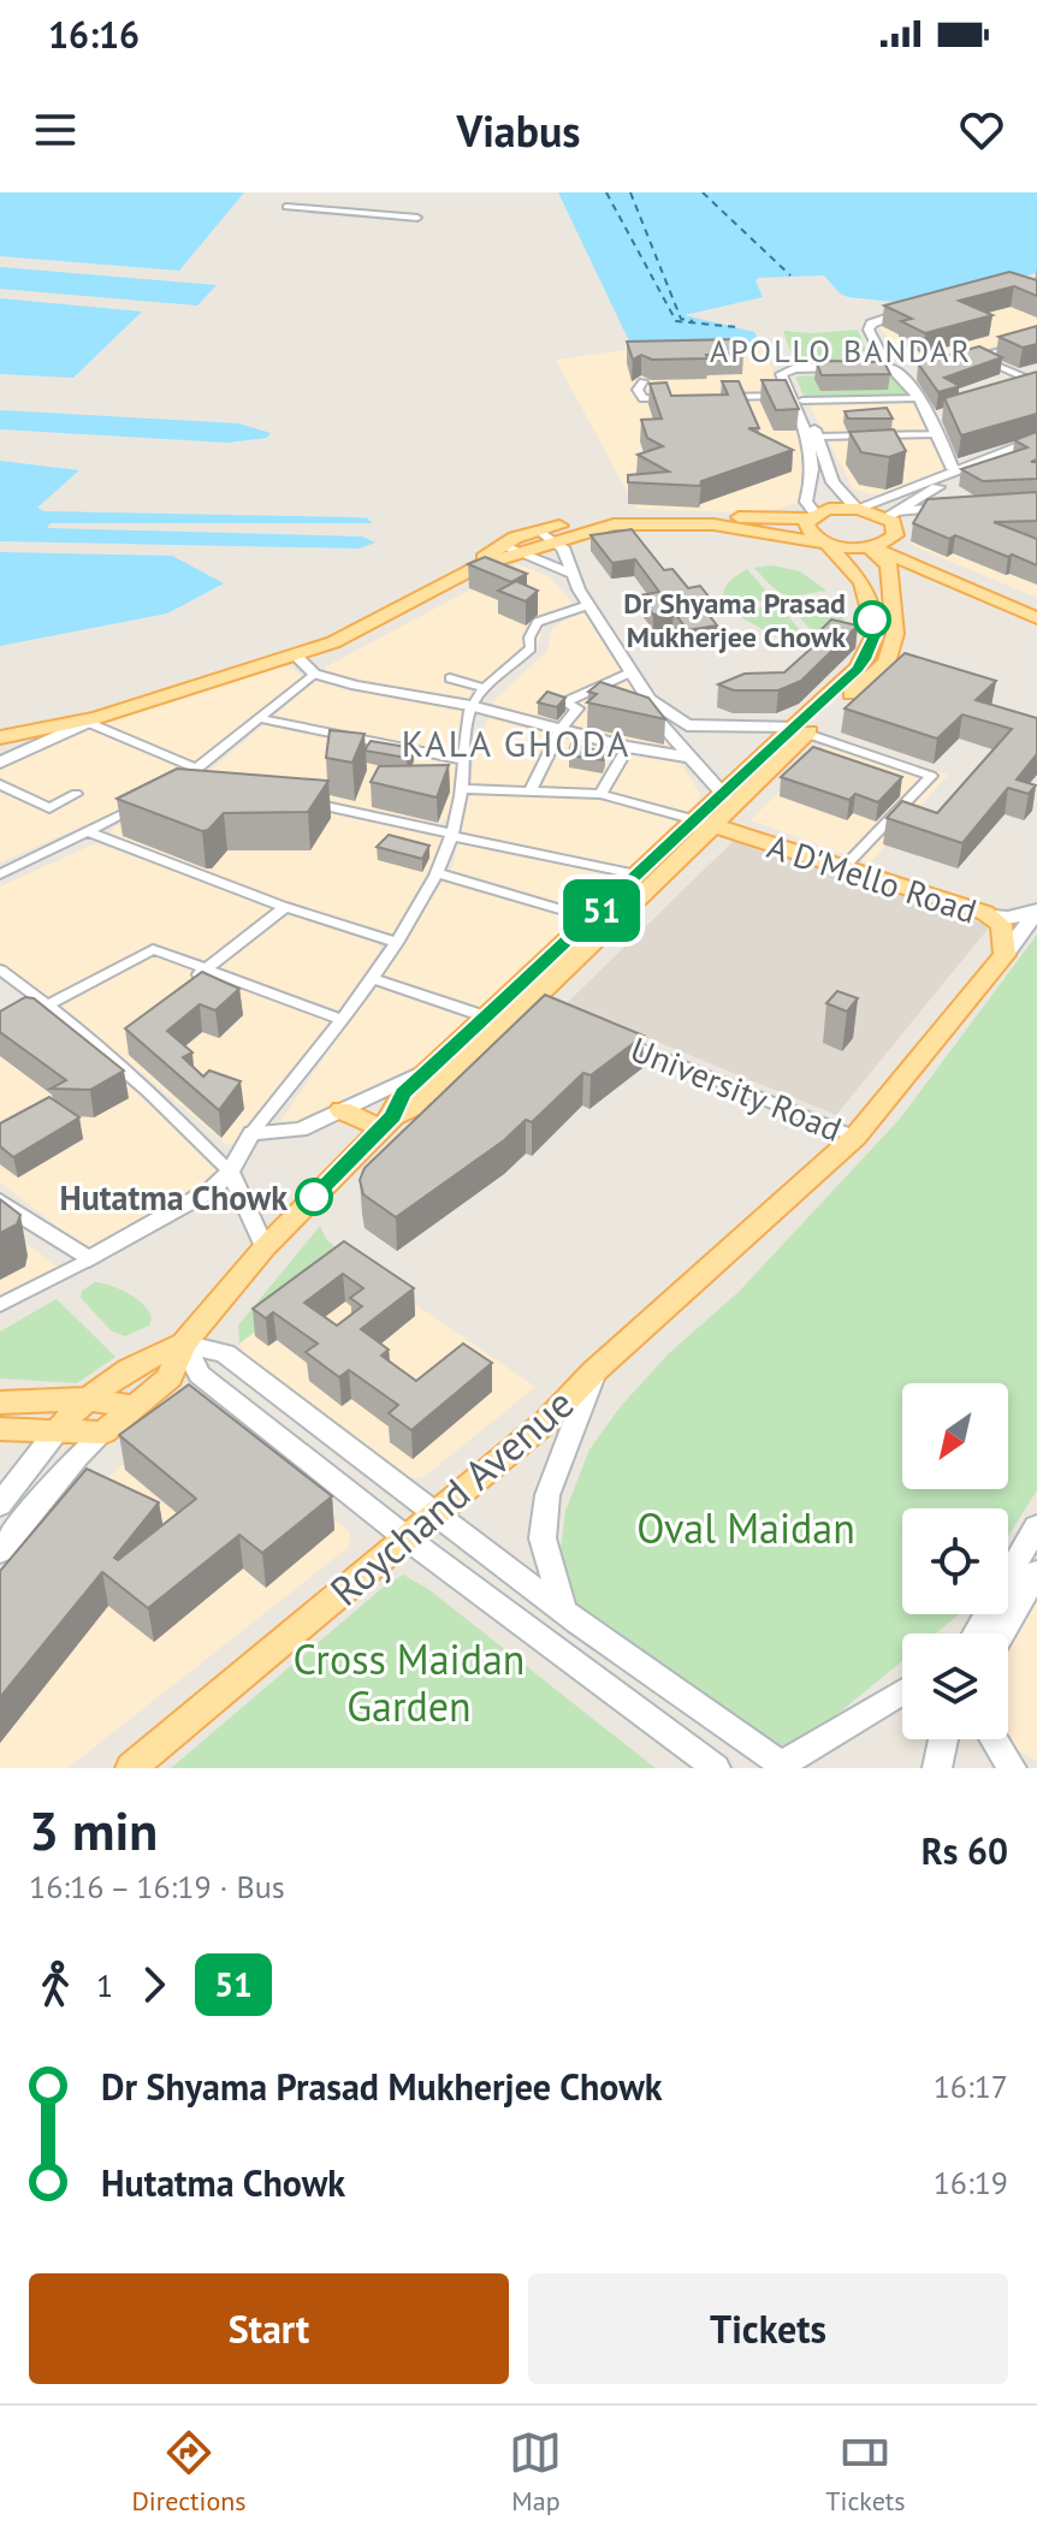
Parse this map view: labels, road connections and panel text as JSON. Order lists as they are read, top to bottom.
{
  "streets": {
    "main road": ["A D'Mello Road", "Roychand Avenue"],
    "street": ["University Road"]
  },
  "crossings": [
    ["A D'Mello Road", "Roychand Avenue"],
    ["University Road", "Roychand Avenue"]
  ],
  "districts": ["APOLLO BANDAR", "KALA GHODA"],
  "parks": ["Oval Maidan", "Cross Maidan Garden"],
  "places": ["Dr Shyama Prasad Mukherjee Chowk", "Hutatma Chowk"],
  "lines": ["bus line 51"],
  "north": "bottom left",
  "page": {
    "status": "16:16",
    "header": "Viabus",
    "on_map": "51",
    "heading": ["3 min", "16:16 – 16:19 · Bus", "Rs 60"],
    "legs": ["1", "51"],
    "list": [
      {
        "name": "Dr Shyama Prasad Mukherjee Chowk",
        "value": "16:17"
      },
      {
        "name": "Hutatma Chowk",
        "value": "16:19"
      }
    ],
    "buttons": ["Start", "Tickets"],
    "tabs": ["Directions", "Map", "Tickets"]
  }
}
